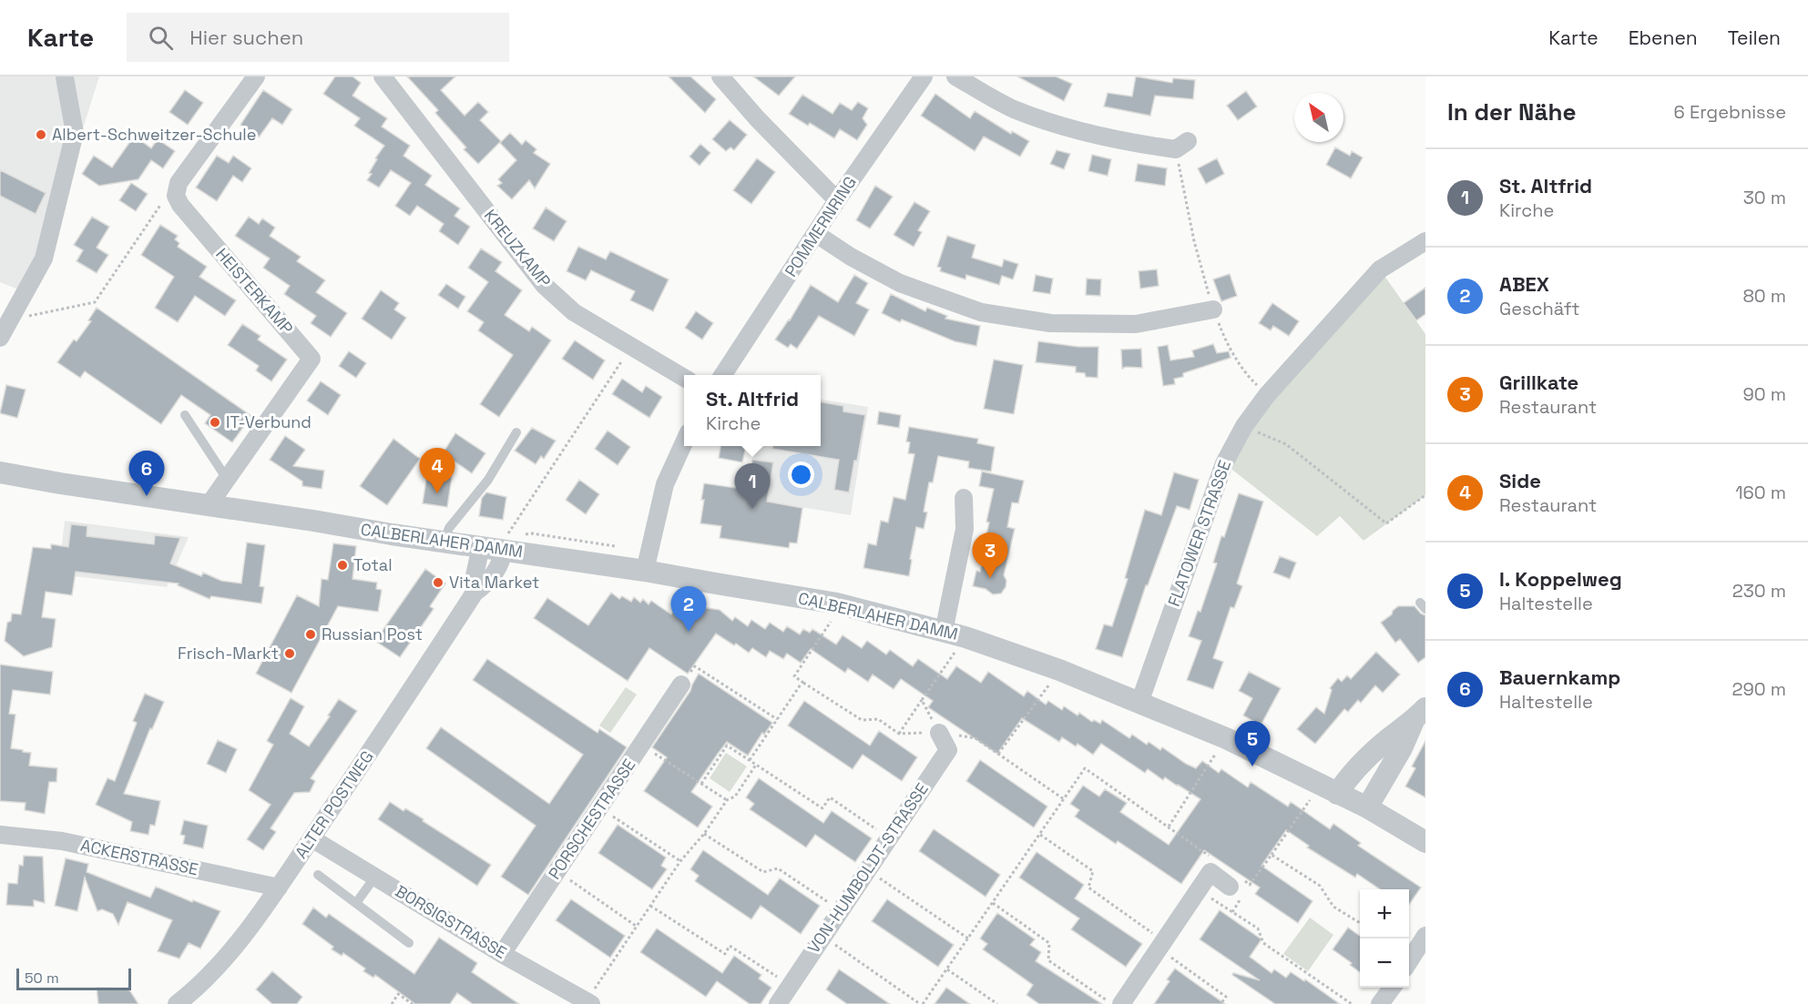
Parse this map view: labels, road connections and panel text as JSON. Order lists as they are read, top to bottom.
{
  "streets": {
    "street": [
      "POMMERNRING",
      "KREUZKAMP",
      "HEISTERKAMP",
      "FLATOWER STRASSE",
      "CALBERLAHER DAMM",
      "ALTER POSTWEG",
      "PORSCHESTRASSE",
      "ACKERSTRASSE",
      "VON-HUMBOLDT-STRASSE",
      "BORSIGSTRASSE"
    ]
  },
  "crossings": [
    ["HEISTERKAMP", "CALBERLAHER DAMM"],
    ["FLATOWER STRASSE", "CALBERLAHER DAMM"],
    ["CALBERLAHER DAMM", "ALTER POSTWEG"],
    ["ALTER POSTWEG", "ACKERSTRASSE"],
    ["ALTER POSTWEG", "BORSIGSTRASSE"],
    ["PORSCHESTRASSE", "BORSIGSTRASSE"]
  ],
  "places": [
    "Albert-Schweitzer-Schule",
    "IT-Verbund",
    "Total",
    "Vita Market",
    "Russian Post",
    "Frisch-Markt"
  ],
  "scale_bar": "50 m",
  "north": "top left",
  "page": {
    "header": "Karte",
    "search": "Hier suchen",
    "nav": ["Karte", "Ebenen", "Teilen"],
    "heading": ["In der Nähe", "6 Ergebnisse"],
    "list": [
      {
        "mark": "1",
        "name": "St. Altfrid",
        "note": "Kirche",
        "value": "30 m"
      },
      {
        "mark": "2",
        "name": "ABEX",
        "note": "Geschäft",
        "value": "80 m"
      },
      {
        "mark": "3",
        "name": "Grillkate",
        "note": "Restaurant",
        "value": "90 m"
      },
      {
        "mark": "4",
        "name": "Side",
        "note": "Restaurant",
        "value": "160 m"
      },
      {
        "mark": "5",
        "name": "I. Koppelweg",
        "note": "Haltestelle",
        "value": "230 m"
      },
      {
        "mark": "6",
        "name": "Bauernkamp",
        "note": "Haltestelle",
        "value": "290 m"
      }
    ],
    "popup": ["St. Altfrid", "Kirche"],
    "pins": [
      "4",
      "6",
      "1",
      "3",
      "2",
      "5"
    ],
    "map_buttons": ["+", "−"],
    "scale": "50 m"
  }
}
